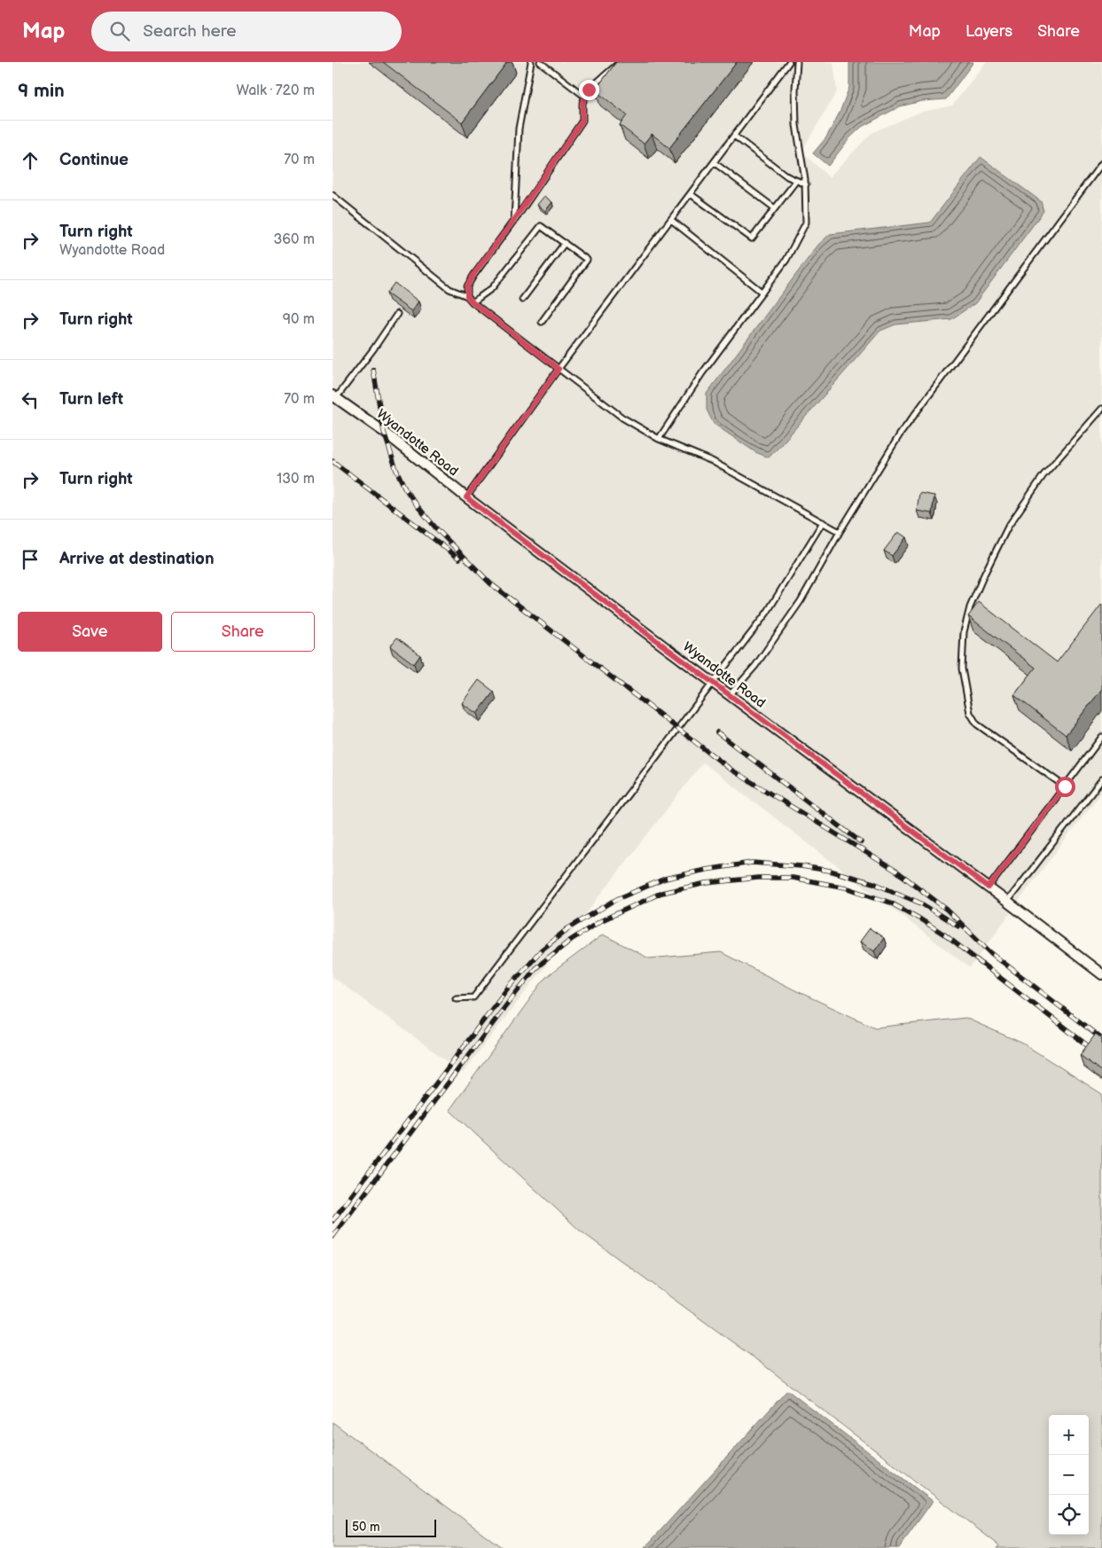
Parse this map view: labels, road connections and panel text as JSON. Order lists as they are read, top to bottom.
{
  "streets": {
    "street": ["Wyandotte Road"]
  },
  "scale_bar": "50 m",
  "page": {
    "header": "Map",
    "search": "Search here",
    "nav": ["Map", "Layers", "Share"],
    "heading": ["9 min", "Walk · 720 m"],
    "list": [
      ["Continue", "70 m"],
      ["Turn right", "Wyandotte Road", "360 m"],
      ["Turn right", "90 m"],
      ["Turn left", "70 m"],
      ["Turn right", "130 m"],
      "Arrive at destination"
    ],
    "buttons": ["Save", "Share"],
    "map_buttons": ["+", "−"],
    "scale": "50 m"
  }
}
